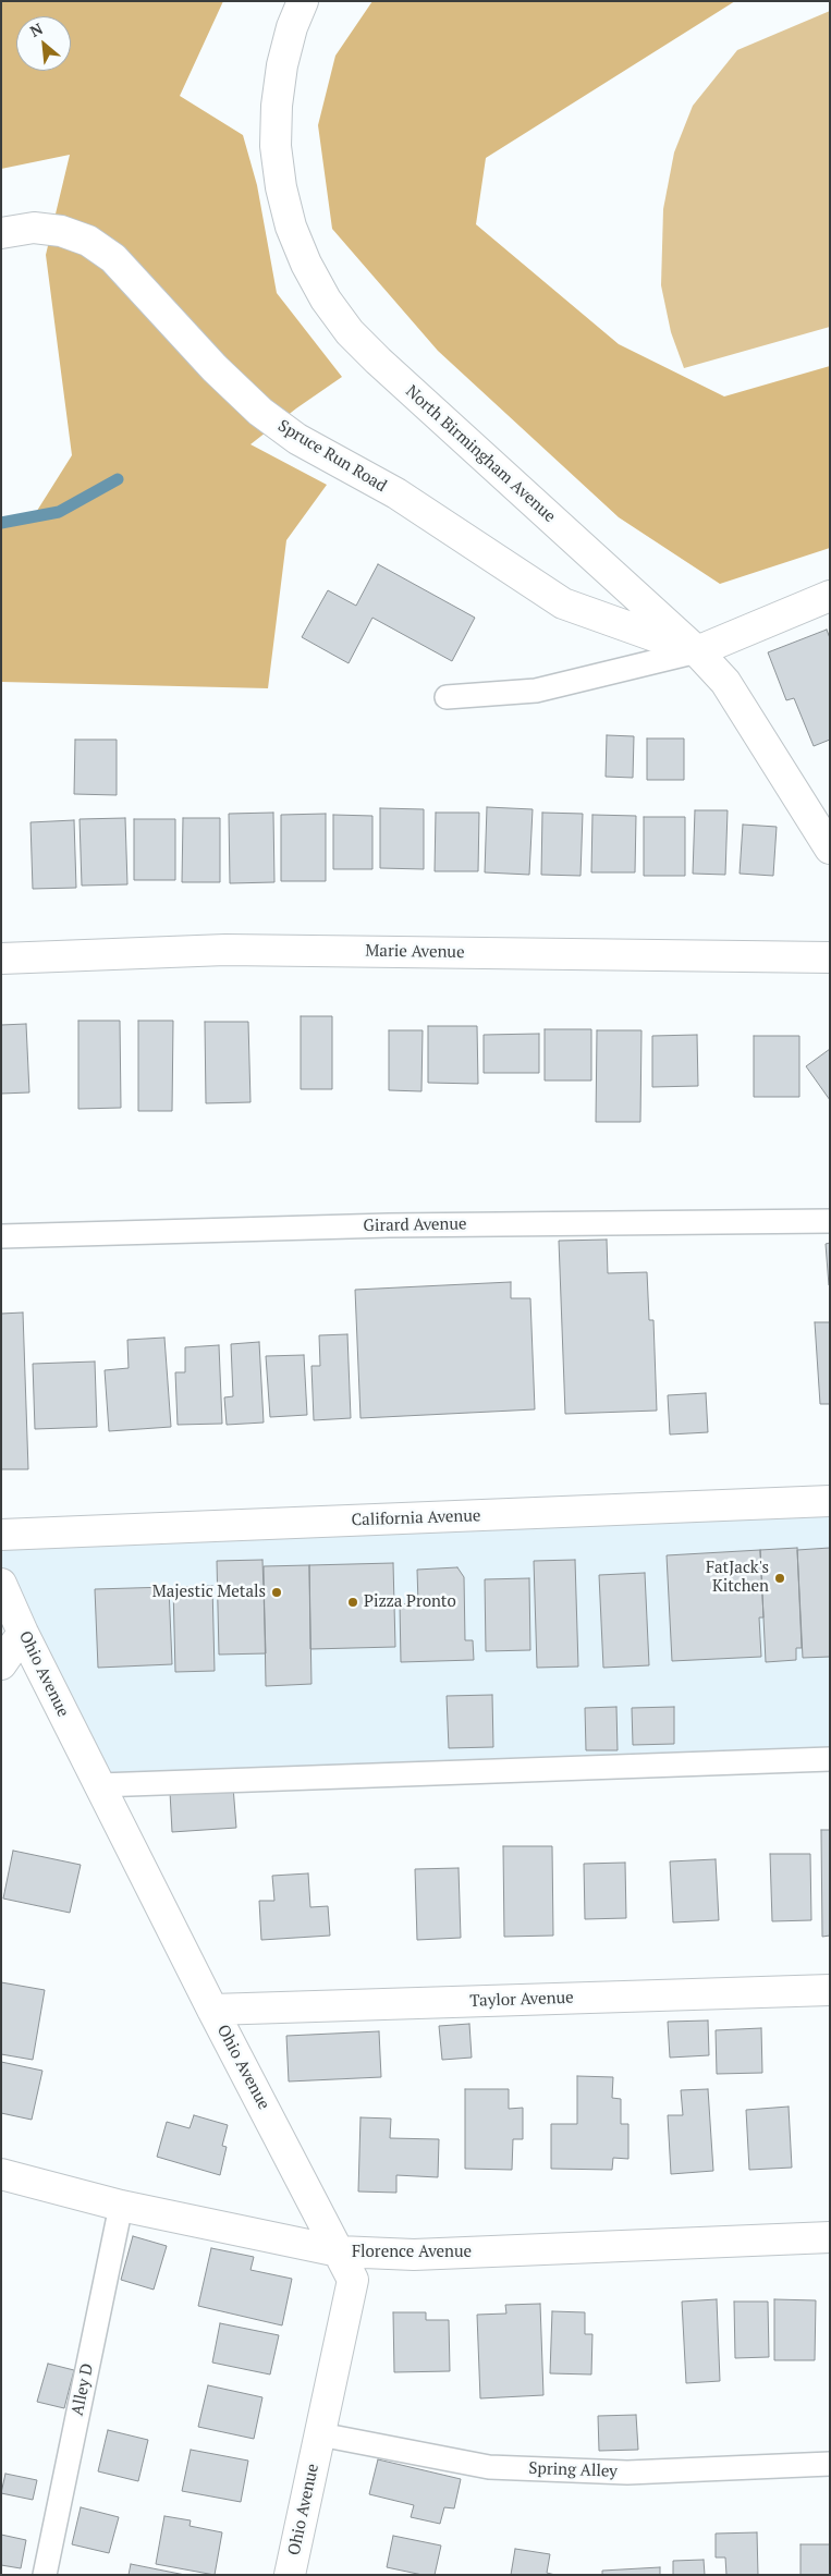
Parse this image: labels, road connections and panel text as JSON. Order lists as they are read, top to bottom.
{
  "streets": {
    "street": [
      "North Birmingham Avenue",
      "Spruce Run Road",
      "Marie Avenue",
      "California Avenue",
      "Ohio Avenue",
      "Taylor Avenue",
      "Florence Avenue"
    ],
    "lane": ["Girard Avenue", "Alley D", "Spring Alley"]
  },
  "crossings": [
    ["North Birmingham Avenue", "Spruce Run Road"],
    ["Ohio Avenue", "Taylor Avenue"],
    ["Ohio Avenue", "Florence Avenue"],
    ["Ohio Avenue", "Spring Alley"],
    ["Florence Avenue", "Alley D"]
  ],
  "places": ["FatJack's Kitchen", "Majestic Metals", "Pizza Pronto"],
  "north": "top left"
}
